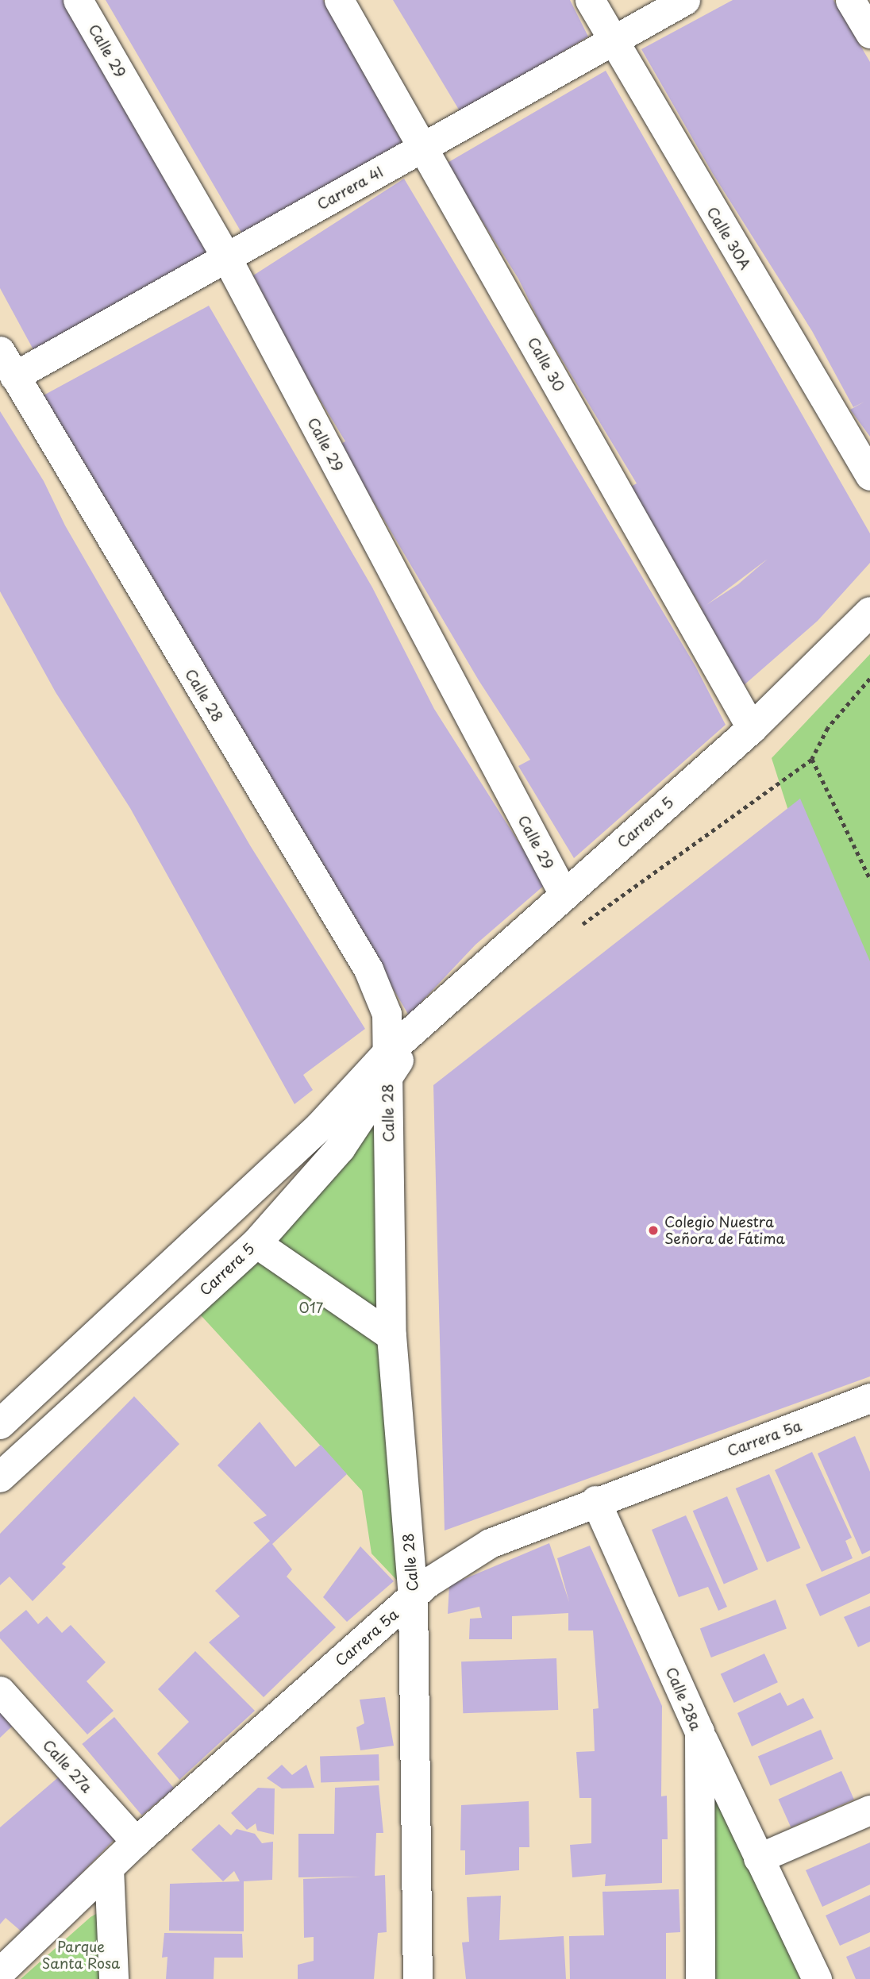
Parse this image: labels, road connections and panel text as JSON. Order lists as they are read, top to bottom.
{
  "streets": {
    "street": [
      "Calle 29",
      "Carrera 4I",
      "Calle 30A",
      "Calle 30",
      "Calle 28",
      "Carrera 5",
      "Carrera 5a",
      "Calle 28a",
      "Calle 27a"
    ]
  },
  "crossings": [
    ["Calle 29", "Carrera 4I"],
    ["Calle 29", "Carrera 5"],
    ["Carrera 4I", "Calle 30A"],
    ["Carrera 4I", "Calle 30"],
    ["Carrera 4I", "Calle 28"],
    ["Calle 30", "Carrera 5"],
    ["Calle 28", "Carrera 5"],
    ["Calle 28", "Carrera 5a"],
    ["Carrera 5a", "Calle 28a"],
    ["Carrera 5a", "Calle 27a"]
  ],
  "parks": ["017", "Parque Santa Rosa"],
  "places": ["Colegio Nuestra Señora de Fátima"]
}
